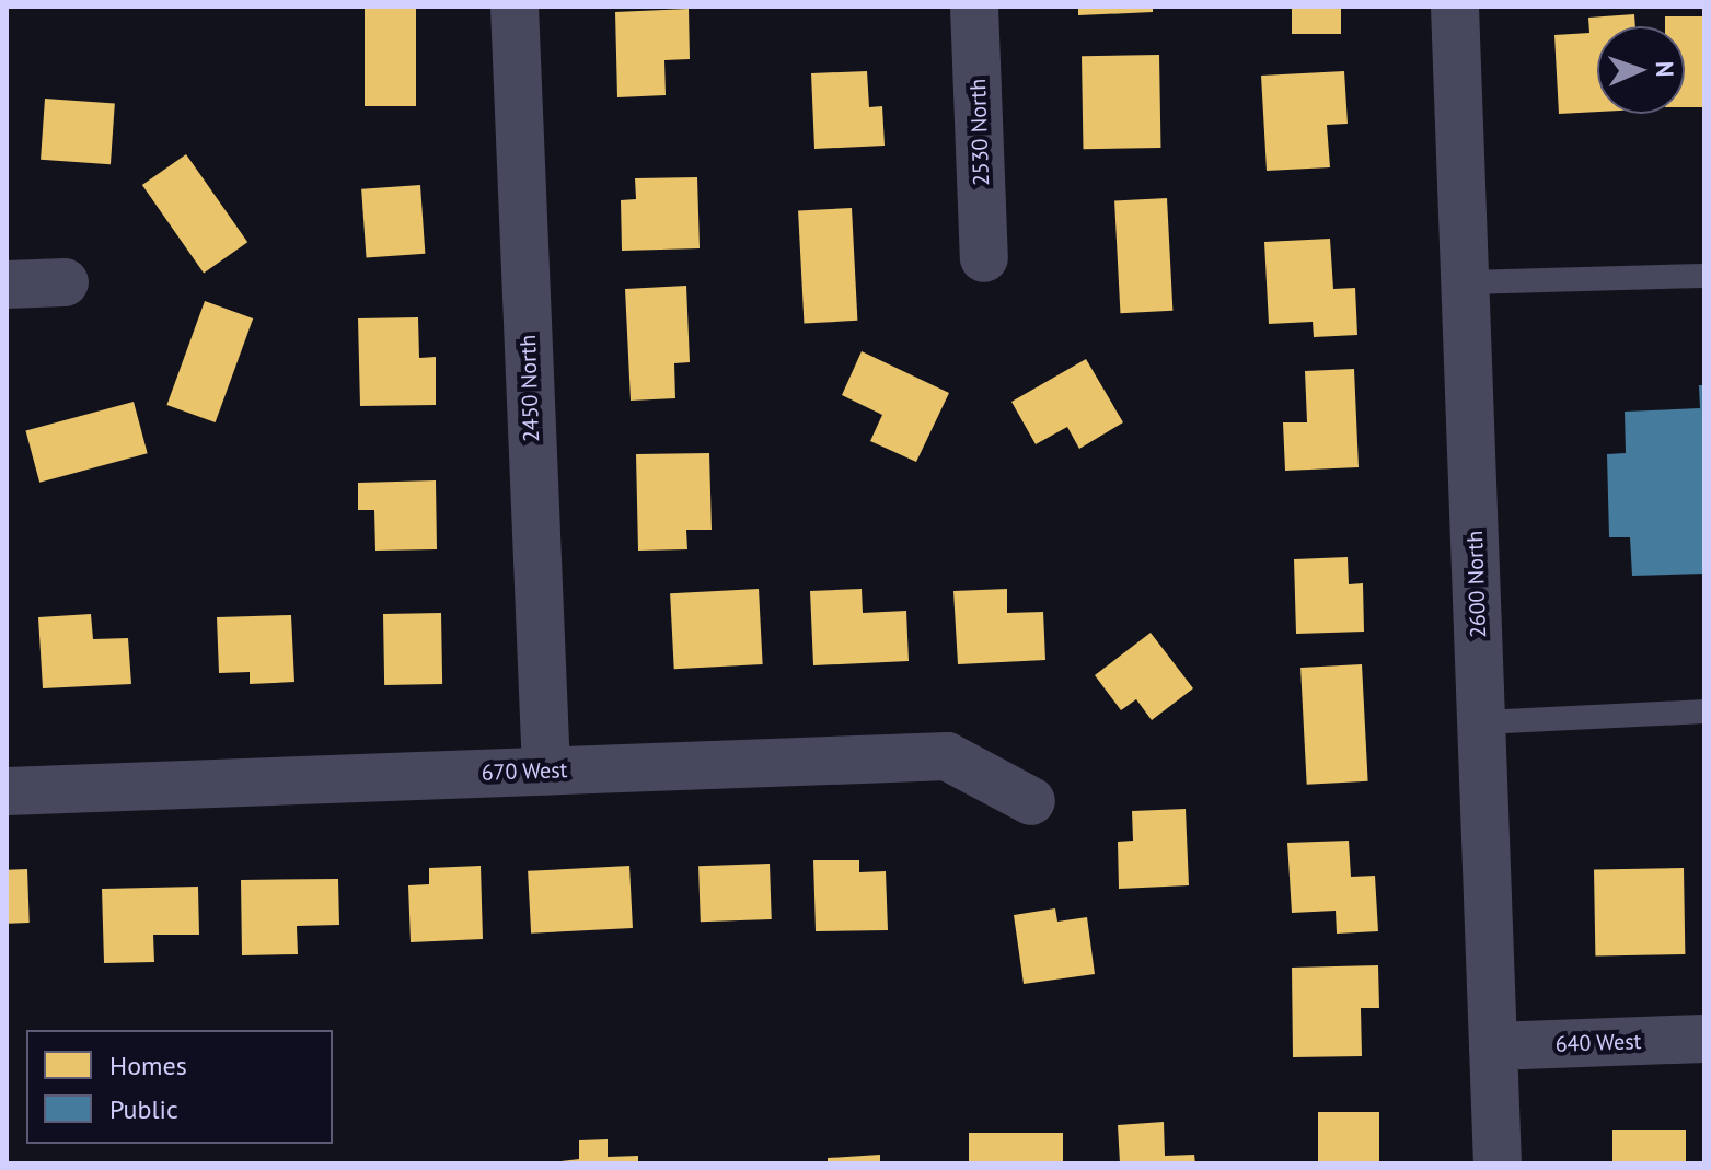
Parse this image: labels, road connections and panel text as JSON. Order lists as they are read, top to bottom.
{
  "streets": {
    "street": [
      "2530 North",
      "2450 North",
      "2600 North",
      "670 West",
      "640 West"
    ]
  },
  "crossings": [
    ["2450 North", "670 West"],
    ["2600 North", "640 West"]
  ],
  "legend": ["Homes", "Public"],
  "north": "right"
}
